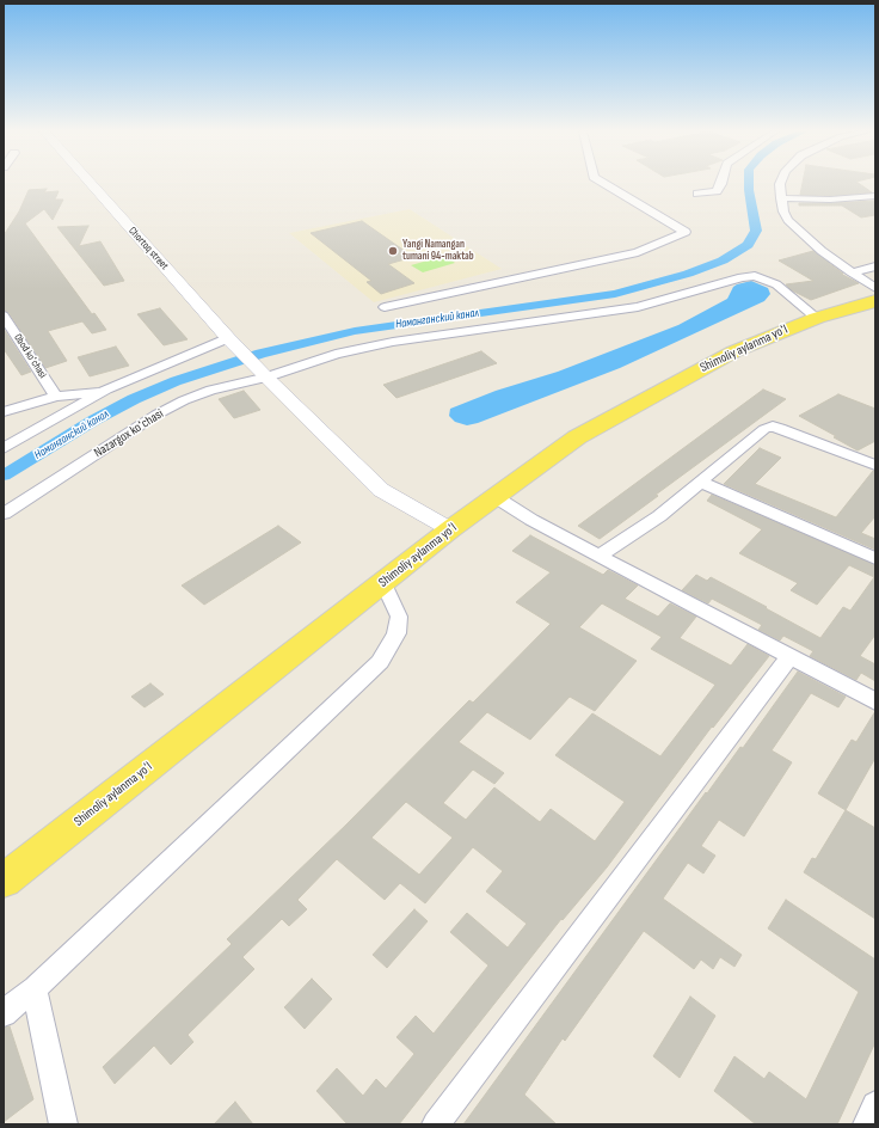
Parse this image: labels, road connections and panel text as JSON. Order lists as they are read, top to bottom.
{
  "streets": {
    "main road": ["Chortoq street", "Shimoliy aylanma yoʻl"],
    "street": ["Obod koʻchasi", "Nazargox koʻchasi"]
  },
  "crossings": [
    ["Chortoq street", "Shimoliy aylanma yoʻl"],
    ["Chortoq street", "Nazargox koʻchasi"],
    ["Shimoliy aylanma yoʻl", "Nazargox koʻchasi"]
  ],
  "water": ["Наманганский канал"],
  "places": ["Yangi Namangan tumani 94-maktab"]
}
